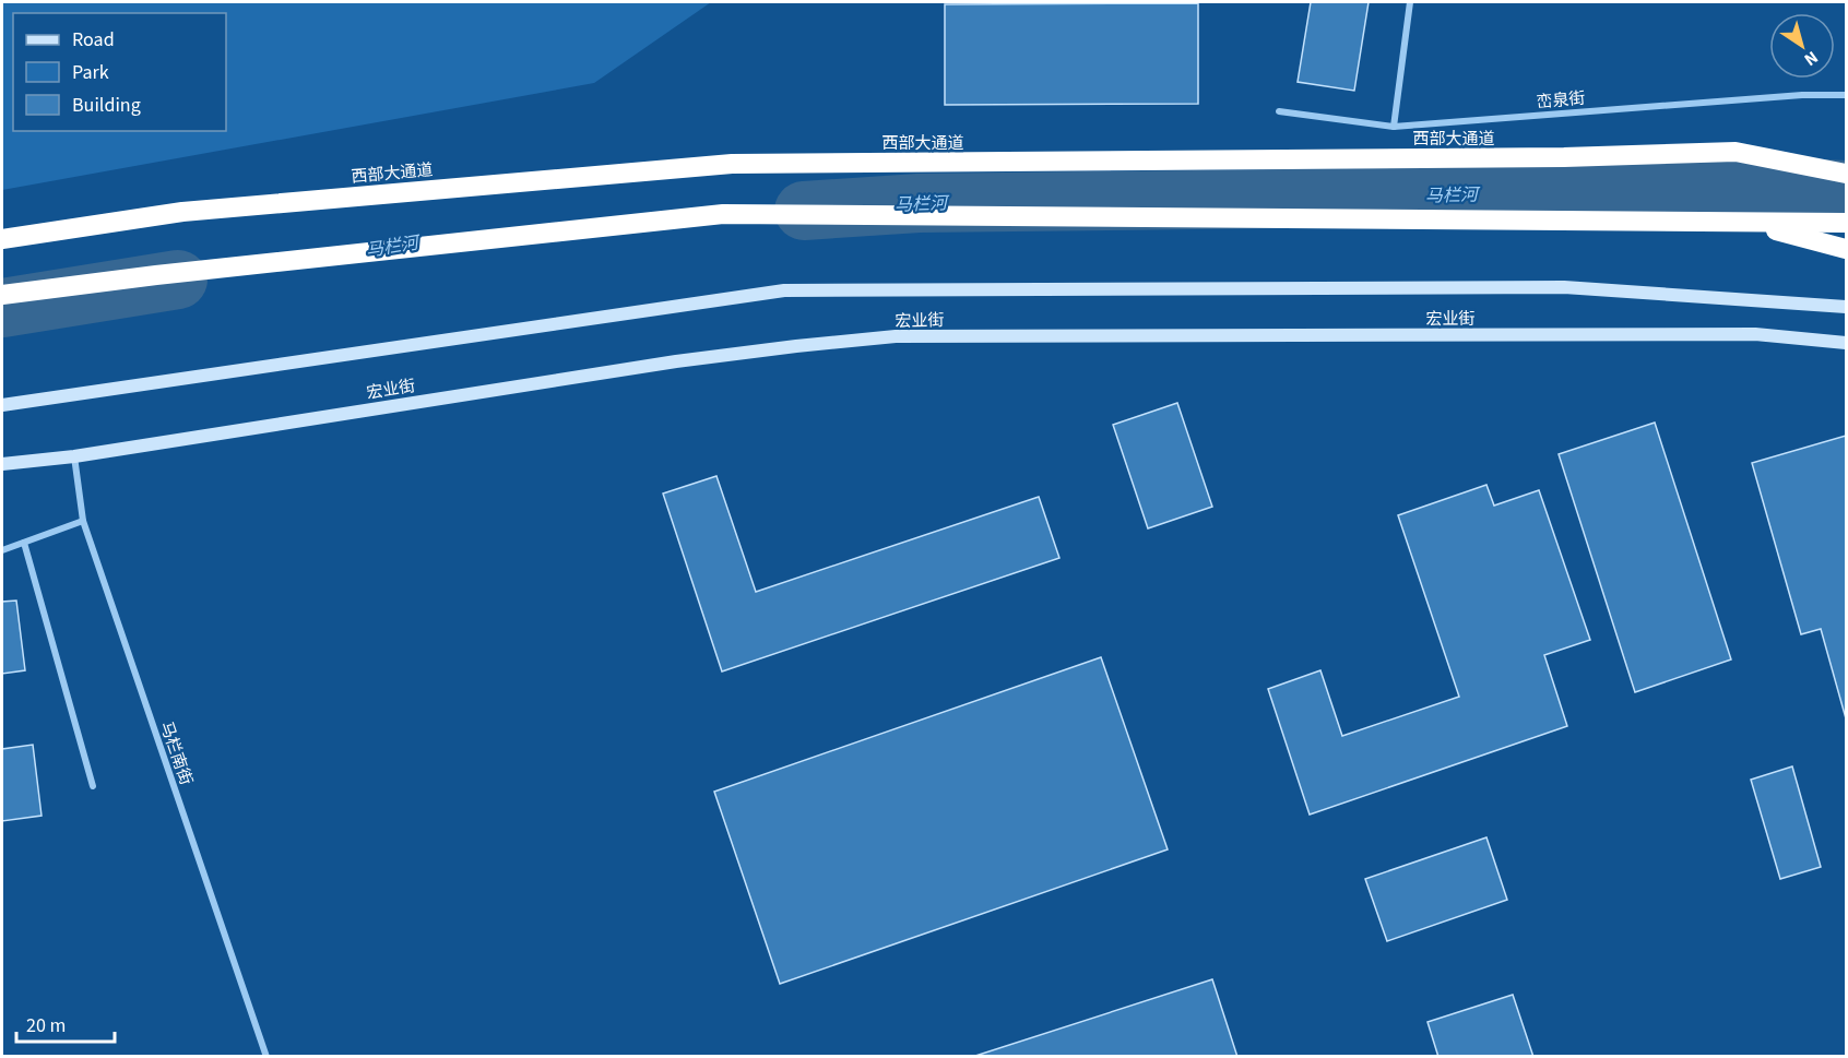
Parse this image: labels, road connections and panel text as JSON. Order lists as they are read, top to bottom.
{
  "streets": {
    "highway": ["西部大通道"],
    "main road": ["宏业街"],
    "street": ["峦泉街", "马栏南街"]
  },
  "crossings": [
    ["宏业街", "马栏南街"]
  ],
  "water": ["马栏河"],
  "legend": ["Road", "Park", "Building"],
  "scale_bar": "20 m",
  "north": "bottom right"
}
